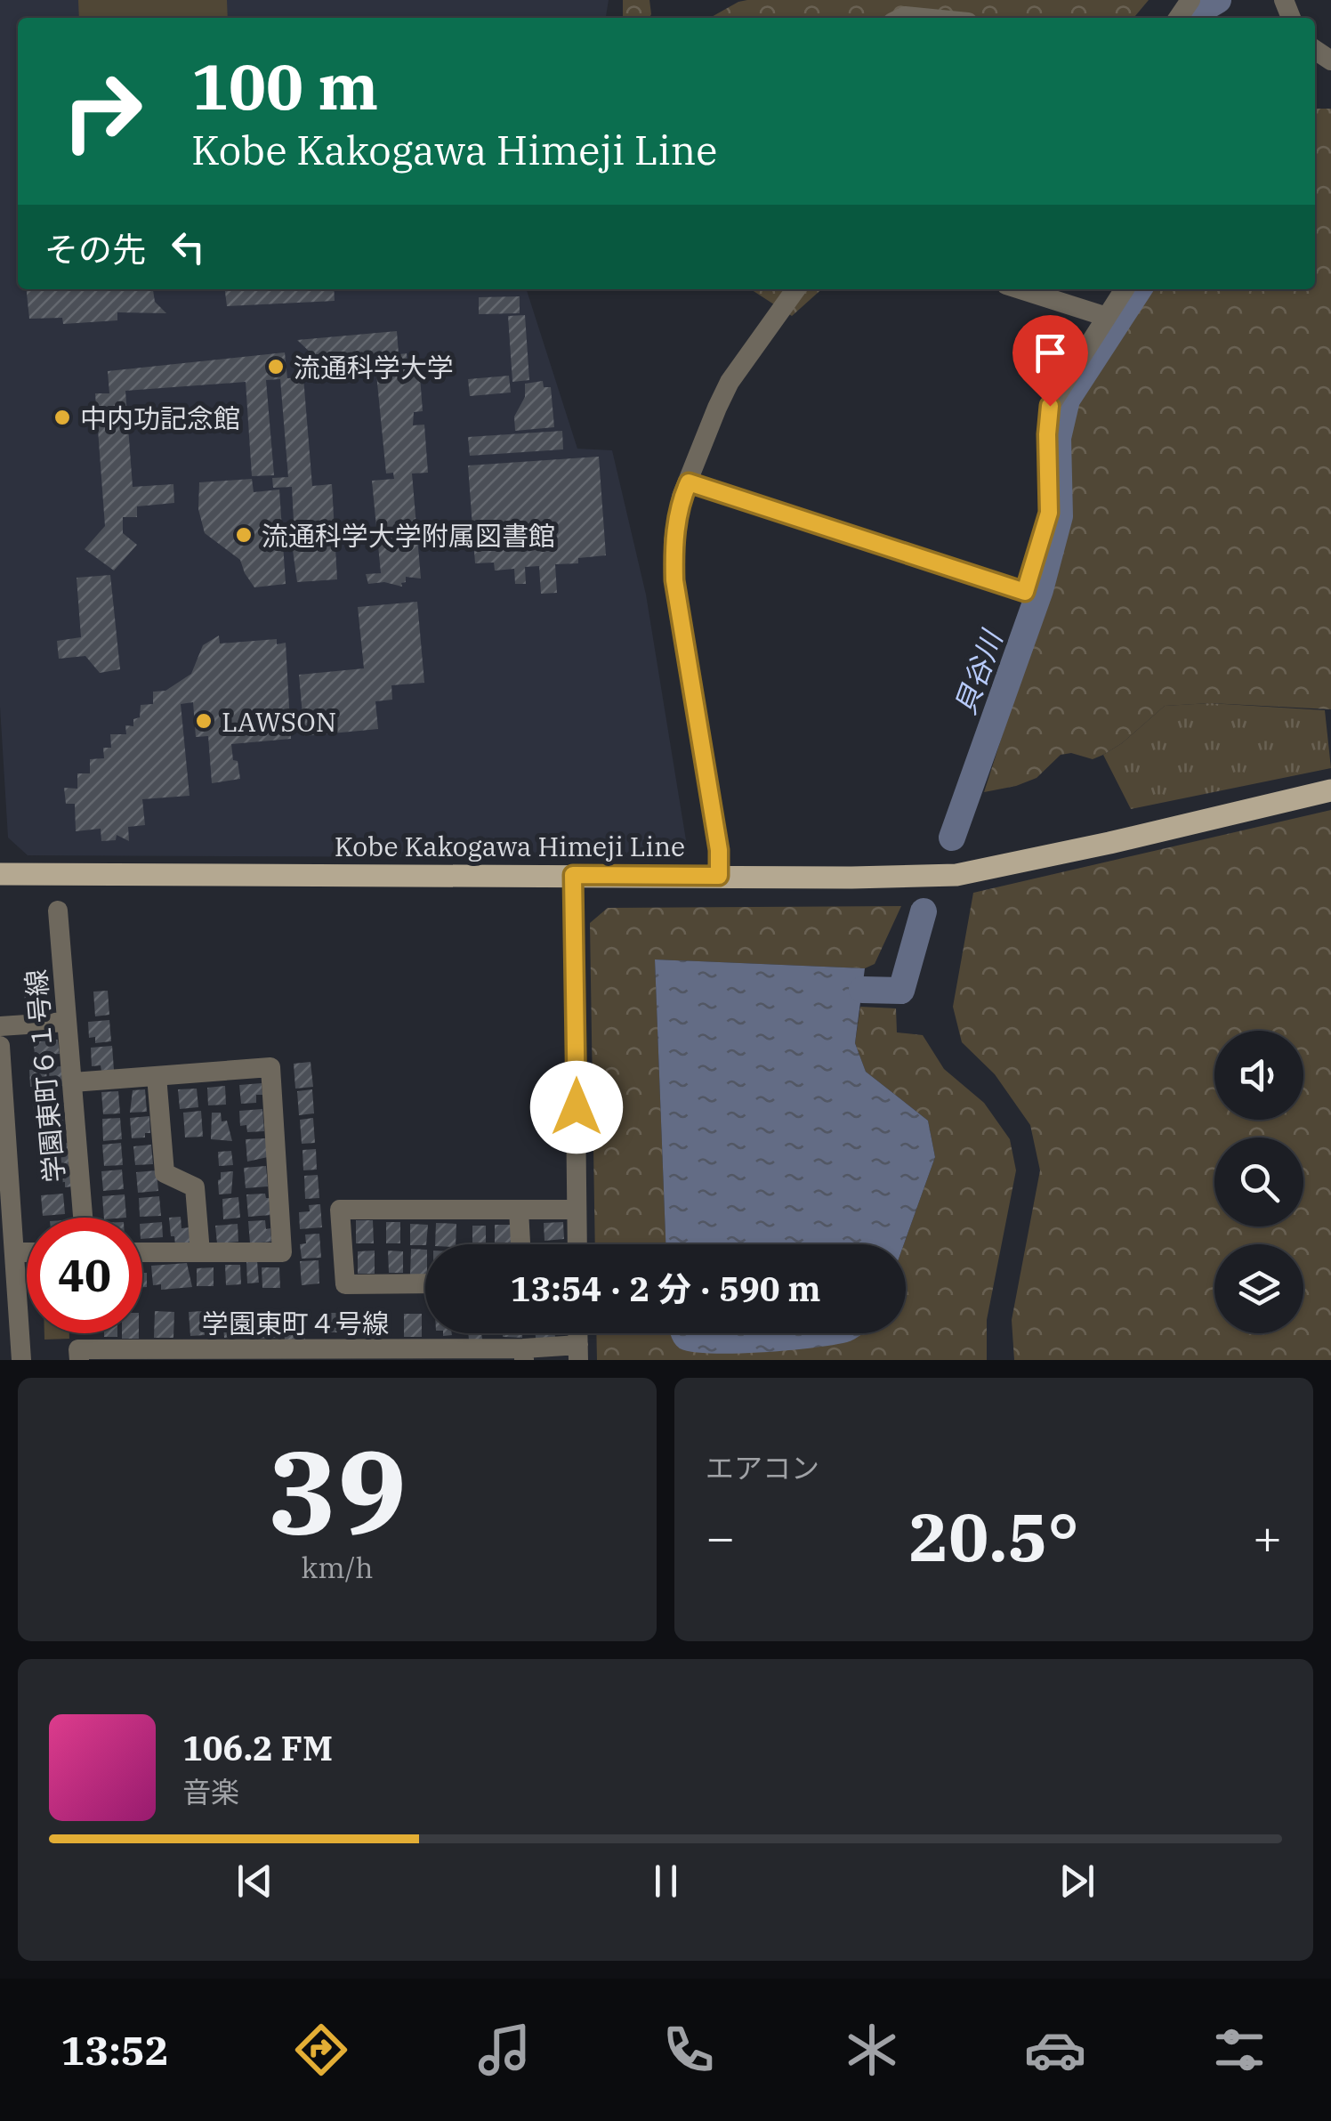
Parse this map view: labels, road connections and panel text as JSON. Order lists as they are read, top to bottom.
{
  "streets": {
    "main road": ["Kobe Kakogawa Himeji Line"],
    "street": ["学園東町６１号線", "学園東町４号線"]
  },
  "water": ["貝谷川"],
  "places": [
    "流通科学大学",
    "中内功記念館",
    "流通科学大学附属図書館",
    "LAWSON"
  ],
  "page": {
    "turn": ["100 m", "Kobe Kakogawa Himeji Line"],
    "then": "その先",
    "limit": "40",
    "trip": "13:54 · 2 分 · 590 m",
    "tile": [
      ["39", "km/h"],
      "エアコン"
    ],
    "heat": ["−", "20.5°", "+"],
    "song": ["106.2 FM", "音楽"],
    "tabs": "13:52"
  }
}
